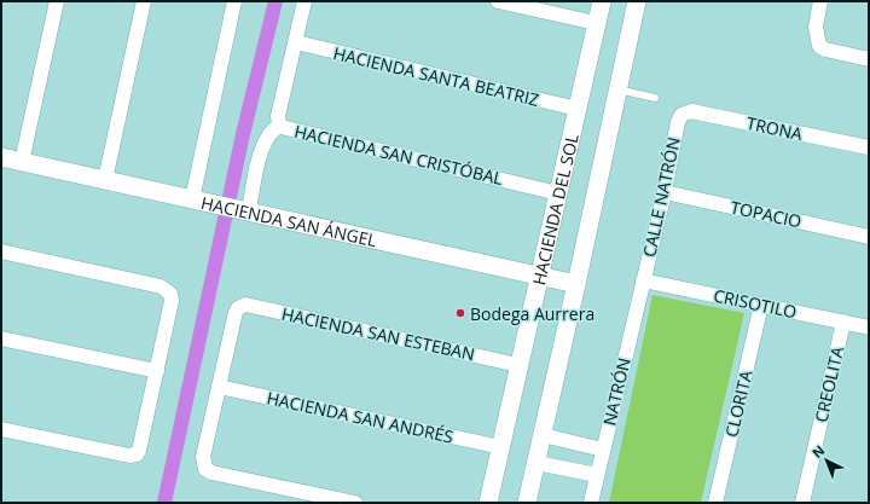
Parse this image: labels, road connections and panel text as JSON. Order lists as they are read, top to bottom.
{
  "streets": {
    "street": [
      "HACIENDA SANTA BEATRIZ",
      "TRONA",
      "HACIENDA SAN CRISTÓBAL",
      "CALLE NATRÓN",
      "HACIENDA DEL SOL",
      "TOPACIO",
      "HACIENDA SAN ÁNGEL",
      "CRISOTILO",
      "HACIENDA SAN ESTEBAN",
      "CREOLITA",
      "NATRÓN",
      "CLORITA",
      "HACIENDA SAN ANDRÉS"
    ]
  },
  "crossings": [
    ["HACIENDA SANTA BEATRIZ", "HACIENDA SAN CRISTÓBAL"],
    ["HACIENDA SANTA BEATRIZ", "HACIENDA DEL SOL"],
    ["TRONA", "CALLE NATRÓN"],
    ["HACIENDA SAN CRISTÓBAL", "HACIENDA DEL SOL"],
    ["CALLE NATRÓN", "TOPACIO"],
    ["CALLE NATRÓN", "CRISOTILO"],
    ["CALLE NATRÓN", "NATRÓN"],
    ["HACIENDA DEL SOL", "HACIENDA SAN ÁNGEL"],
    ["HACIENDA DEL SOL", "HACIENDA SAN ESTEBAN"],
    ["HACIENDA DEL SOL", "HACIENDA SAN ANDRÉS"],
    ["CRISOTILO", "CREOLITA"],
    ["CRISOTILO", "NATRÓN"],
    ["CRISOTILO", "CLORITA"],
    ["HACIENDA SAN ESTEBAN", "HACIENDA SAN ANDRÉS"]
  ],
  "places": ["Bodega Aurrera"],
  "north": "top left"
}
